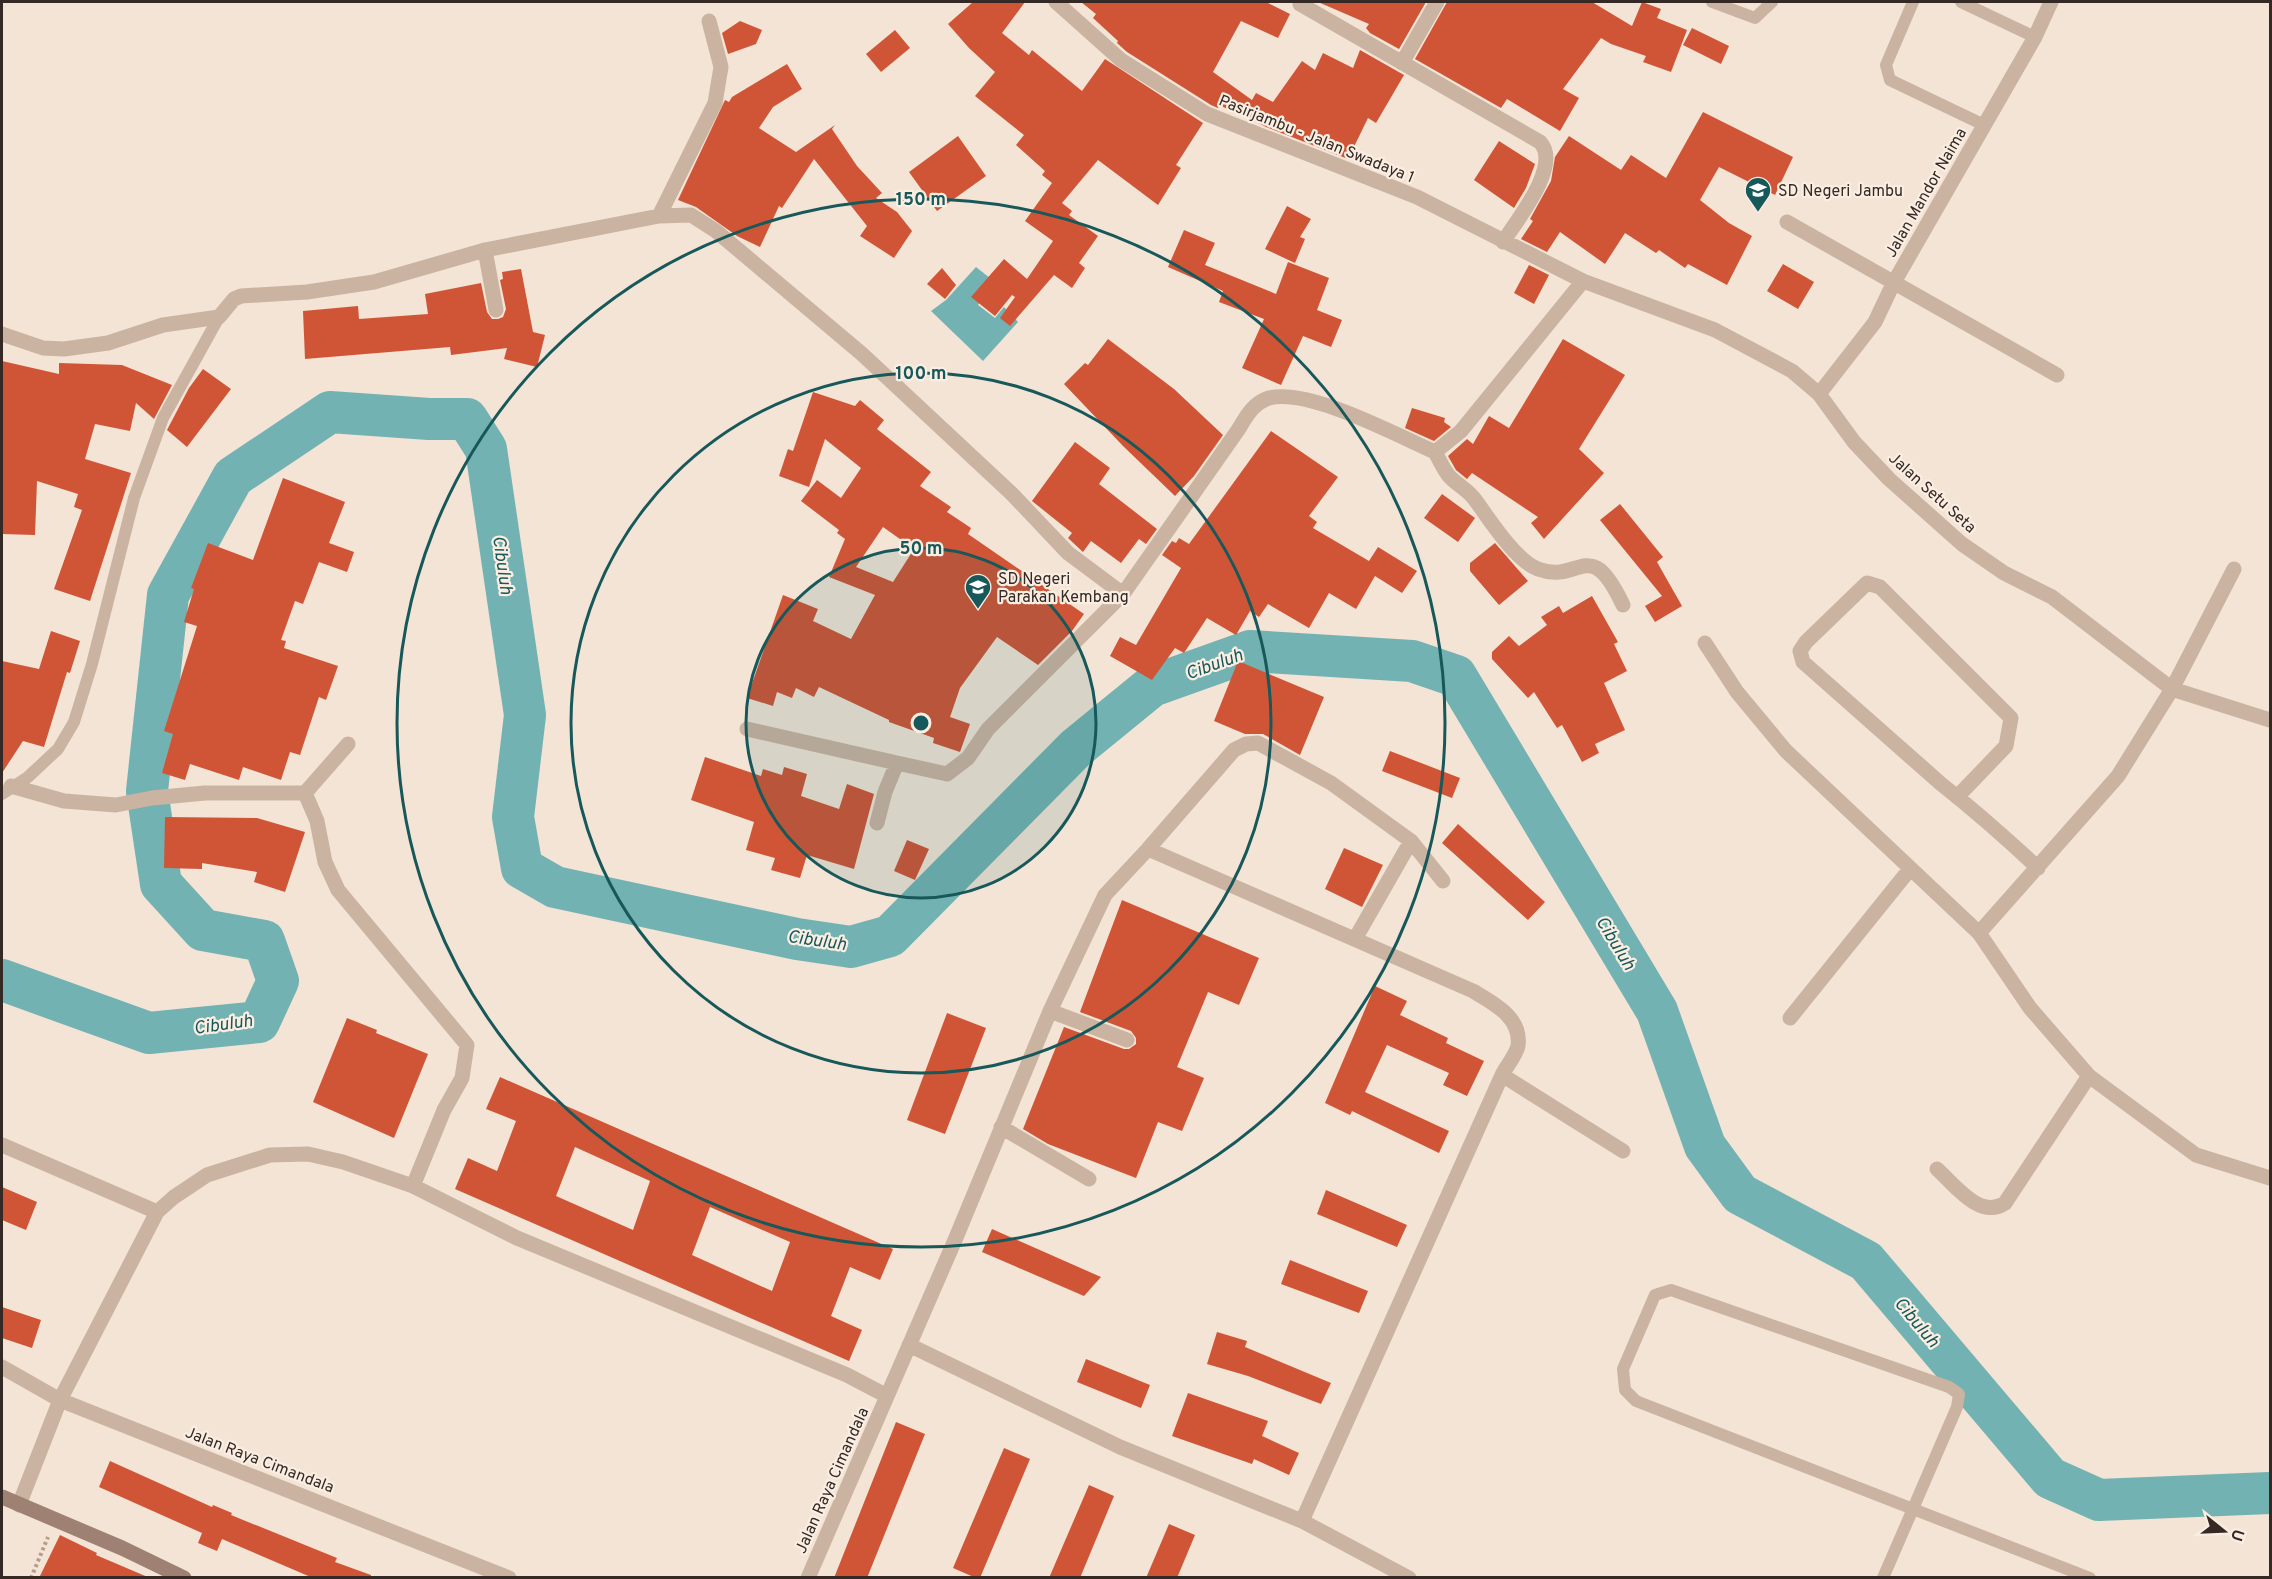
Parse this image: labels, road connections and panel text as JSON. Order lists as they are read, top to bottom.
{
  "streets": {
    "street": [
      "Pasirjambu - Jalan Swadaya 1",
      "Jalan Mandor Naima",
      "Jalan Setu Seta",
      "Jalan Raya Cimandala"
    ]
  },
  "crossings": [
    ["Pasirjambu - Jalan Swadaya 1", "Jalan Setu Seta"],
    ["Jalan Mandor Naima", "Jalan Setu Seta"]
  ],
  "water": ["Cibuluh"],
  "places": {
    "school or university": ["SD Negeri Jambu", "SD Negeri Parakan Kembang"]
  },
  "north": "right",
  "rings": ["150 m", "100 m", "50 m"]
}
